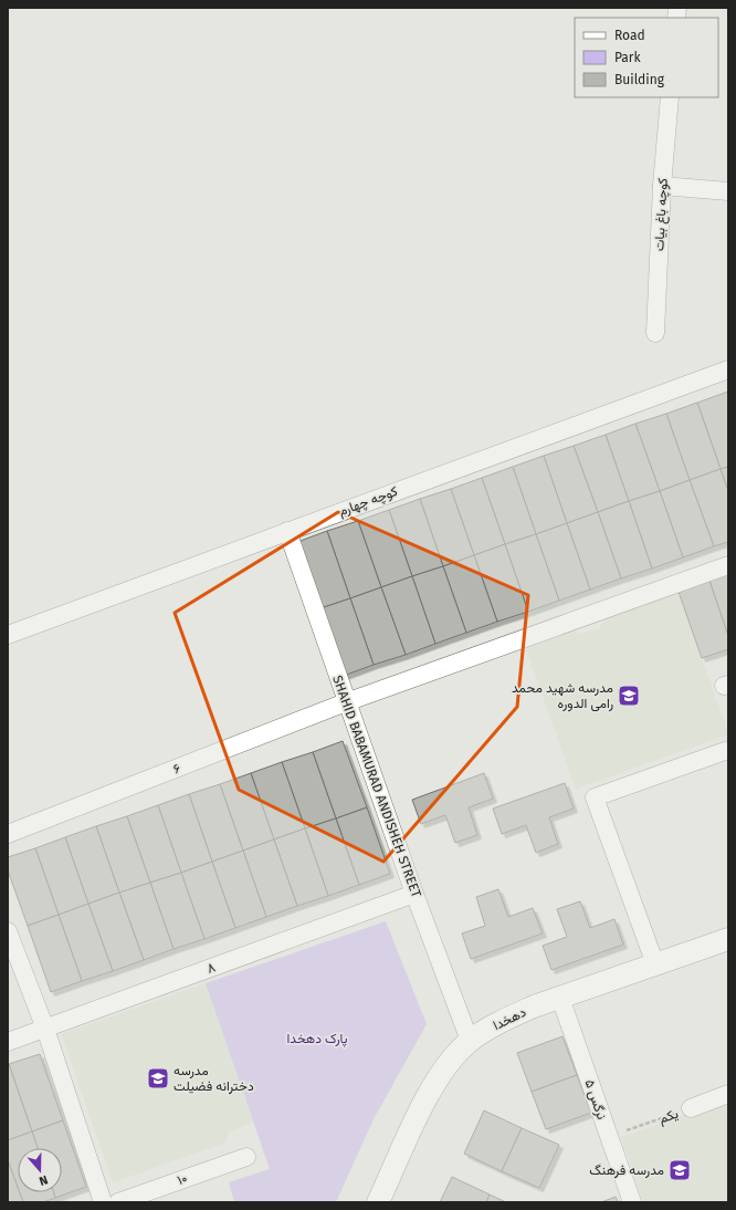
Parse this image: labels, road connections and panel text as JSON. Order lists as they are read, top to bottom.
{
  "streets": {
    "street": [
      "کوچه باغ بیات",
      "کوچه چهارم",
      "۶",
      "SHAHID BABAMURAD ANDISHEH STREET",
      "۸",
      "دهخدا",
      "نرگس ۵",
      "یکم",
      "۱۰"
    ]
  },
  "crossings": [
    ["کوچه چهارم", "SHAHID BABAMURAD ANDISHEH STREET"],
    ["۶", "SHAHID BABAMURAD ANDISHEH STREET"],
    ["SHAHID BABAMURAD ANDISHEH STREET", "۸"],
    ["SHAHID BABAMURAD ANDISHEH STREET", "دهخدا"],
    ["دهخدا", "نرگس ۵"],
    ["نرگس ۵", "یکم"]
  ],
  "parks": ["پارک دهخدا"],
  "places": {
    "school or university": ["مدرسه شهید محمد رامی الدوره", "مدرسه دخترانه فضيلت", "مدرسه فرهنگ"]
  },
  "legend": ["Road", "Park", "Building"],
  "north": "bottom"
}
